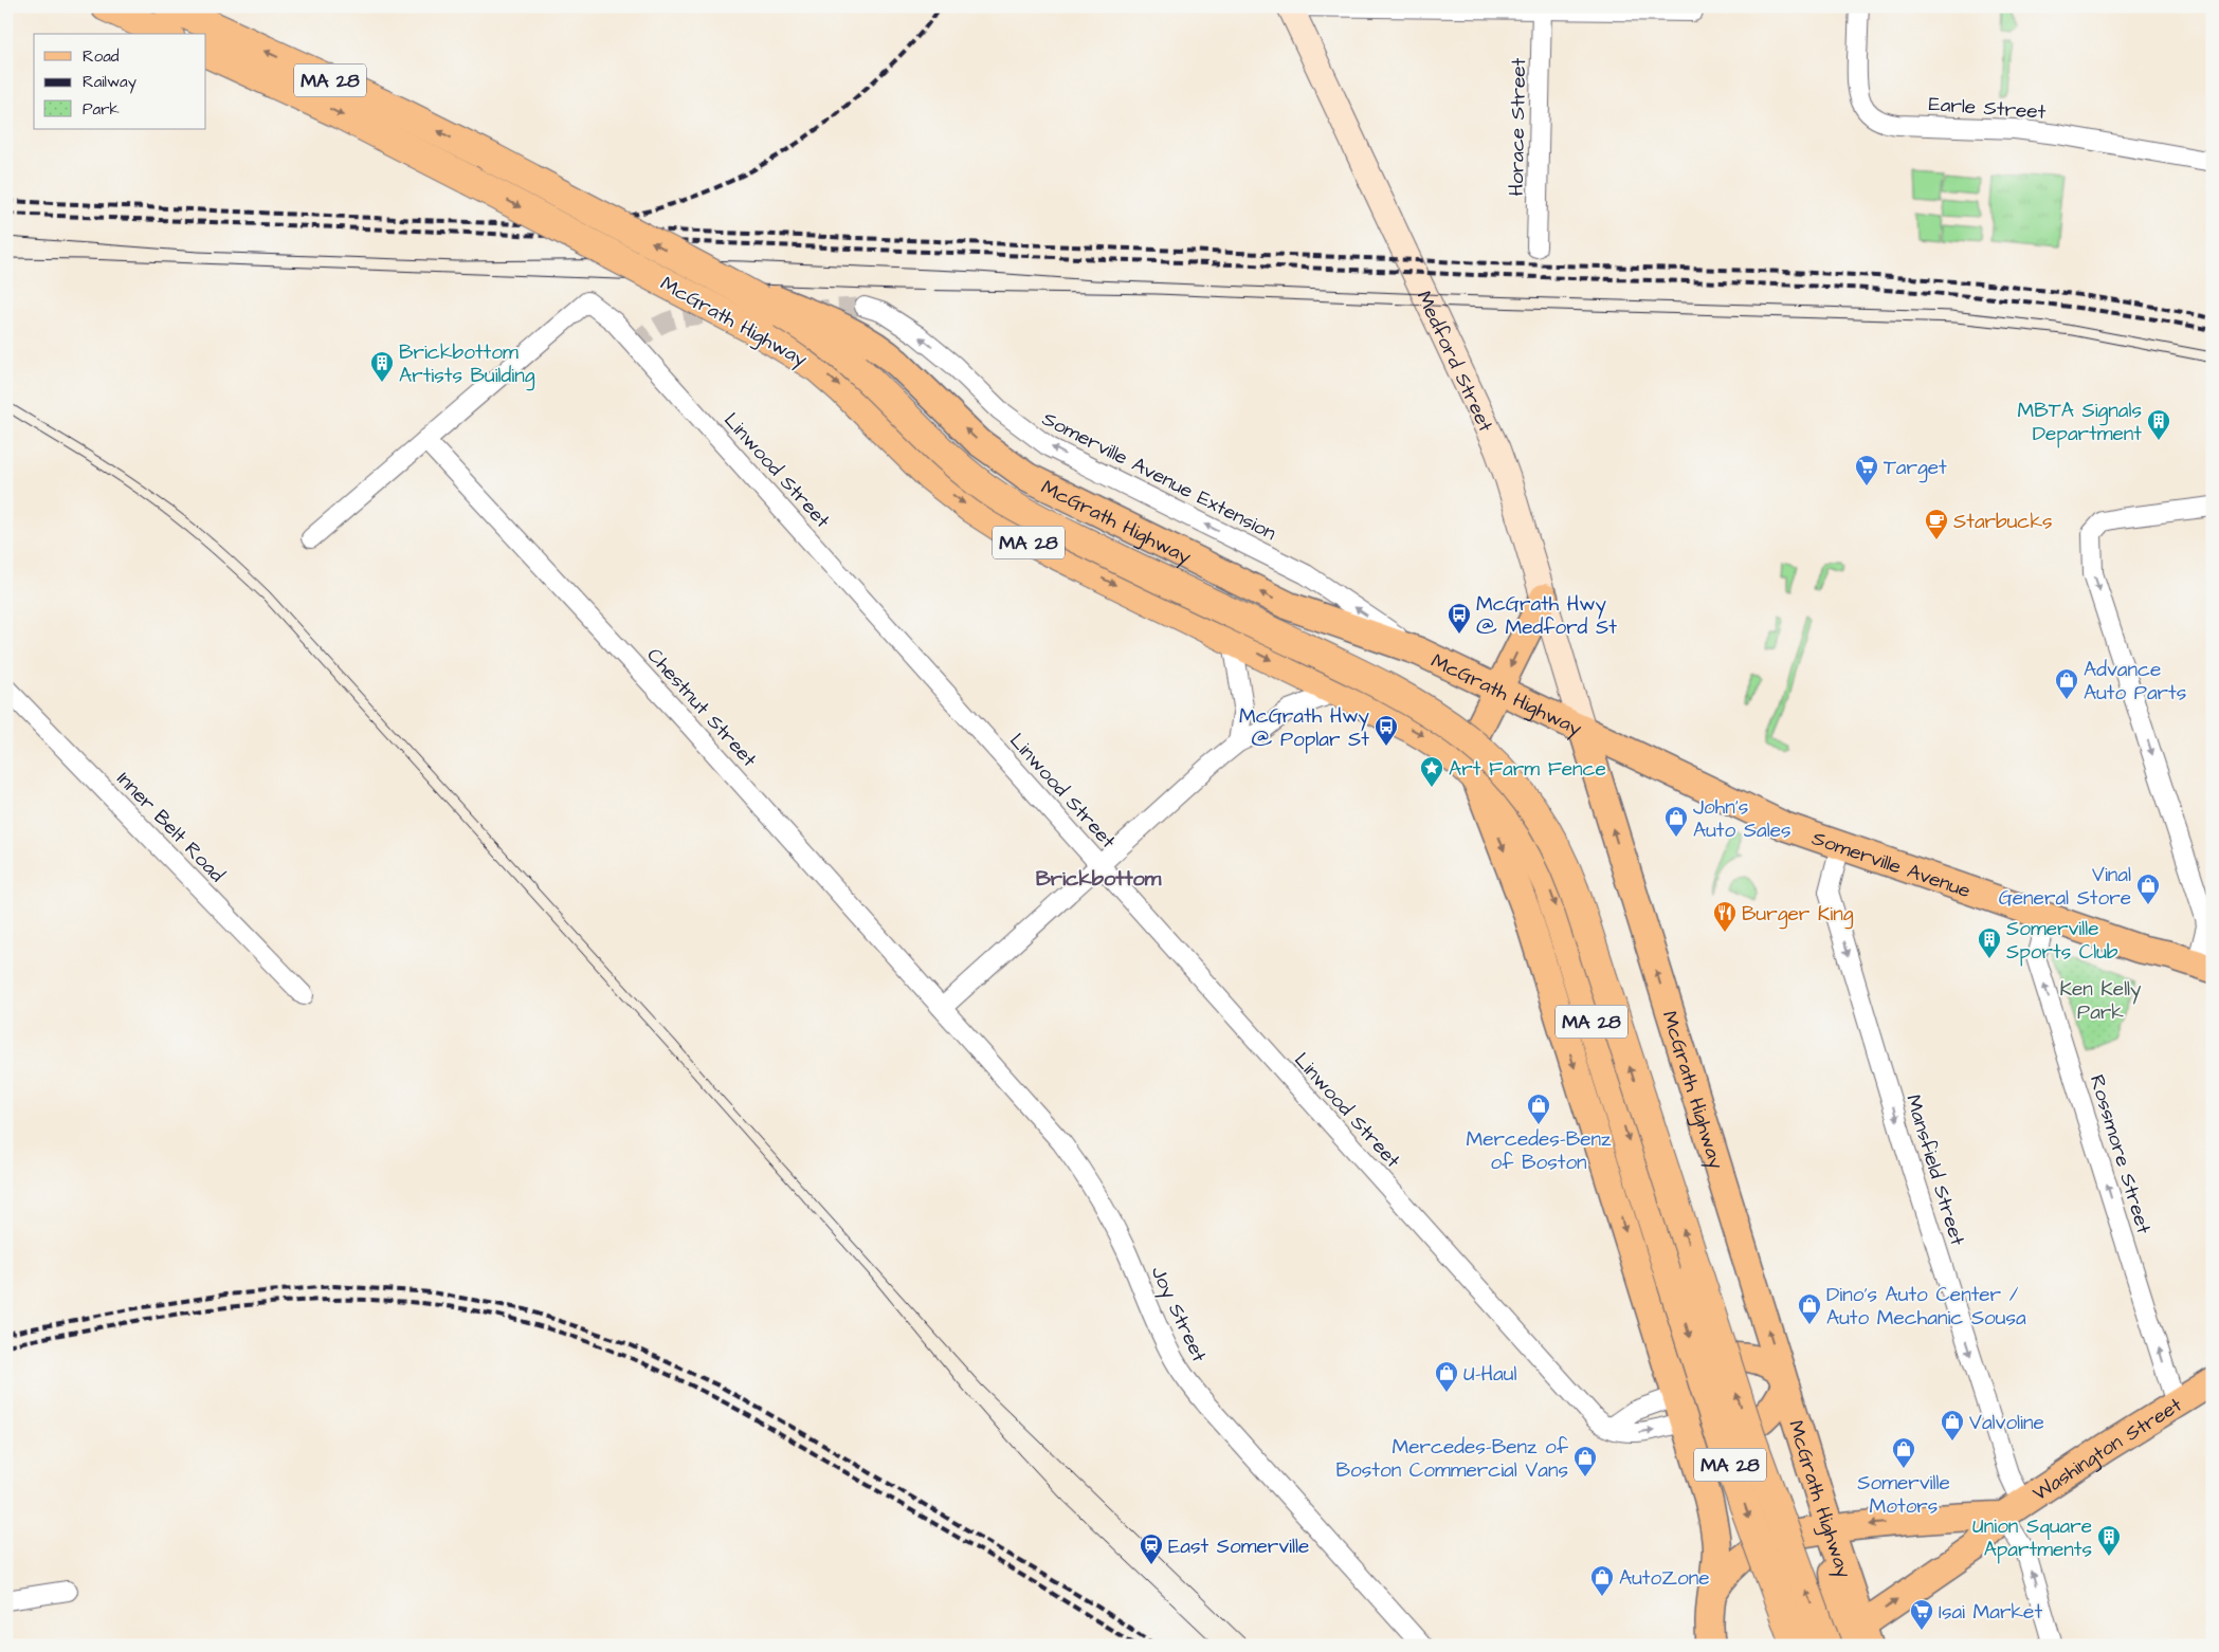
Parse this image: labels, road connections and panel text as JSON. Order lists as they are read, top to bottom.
{
  "streets": {
    "highway": ["MA 28", "McGrath Highway"],
    "main road": ["Medford Street", "Somerville Avenue", "Washington Street"],
    "street": [
      "Earle Street",
      "Horace Street",
      "Linwood Street",
      "Somerville Avenue Extension",
      "Chestnut Street",
      "Inner Belt Road",
      "Rossmore Street",
      "Mansfield Street",
      "Joy Street"
    ]
  },
  "crossings": [
    ["McGrath Highway", "Medford Street"],
    ["McGrath Highway", "Somerville Avenue Extension"],
    ["McGrath Highway", "Somerville Avenue"],
    ["McGrath Highway", "Washington Street"],
    ["Medford Street", "Somerville Avenue"],
    ["Linwood Street", "Chestnut Street"],
    ["Chestnut Street", "Joy Street"],
    ["Somerville Avenue", "Rossmore Street"],
    ["Somerville Avenue", "Mansfield Street"],
    ["Rossmore Street", "Washington Street"],
    ["Mansfield Street", "Washington Street"]
  ],
  "one_way": ["Somerville Avenue Extension", "Rossmore Street", "Washington Street"],
  "districts": ["Brickbottom"],
  "parks": ["Ken Kelly Park"],
  "places": {
    "building": [
      "Brickbottom Artists Building",
      "MBTA Signals Department",
      "Somerville Sports Club",
      "Union Square Apartments"
    ],
    "supermarket": ["Target", "Isai Market"],
    "cafe": ["Starbucks"],
    "bus stop": ["McGrath Hwy @ Medford St", "McGrath Hwy @ Poplar St"],
    "shop": [
      "Advance Auto Parts",
      "John's Auto Sales",
      "Vinal General Store",
      "Mercedes-Benz of Boston",
      "Dino's Auto Center / Auto Mechanic Sousa",
      "U-Haul",
      "Valvoline",
      "Somerville Motors",
      "Mercedes-Benz of Boston Commercial Vans",
      "AutoZone"
    ],
    "place": ["Art Farm Fence"],
    "restaurant": ["Burger King"],
    "station": ["East Somerville"]
  },
  "legend": ["Road", "Railway", "Park"]
}
